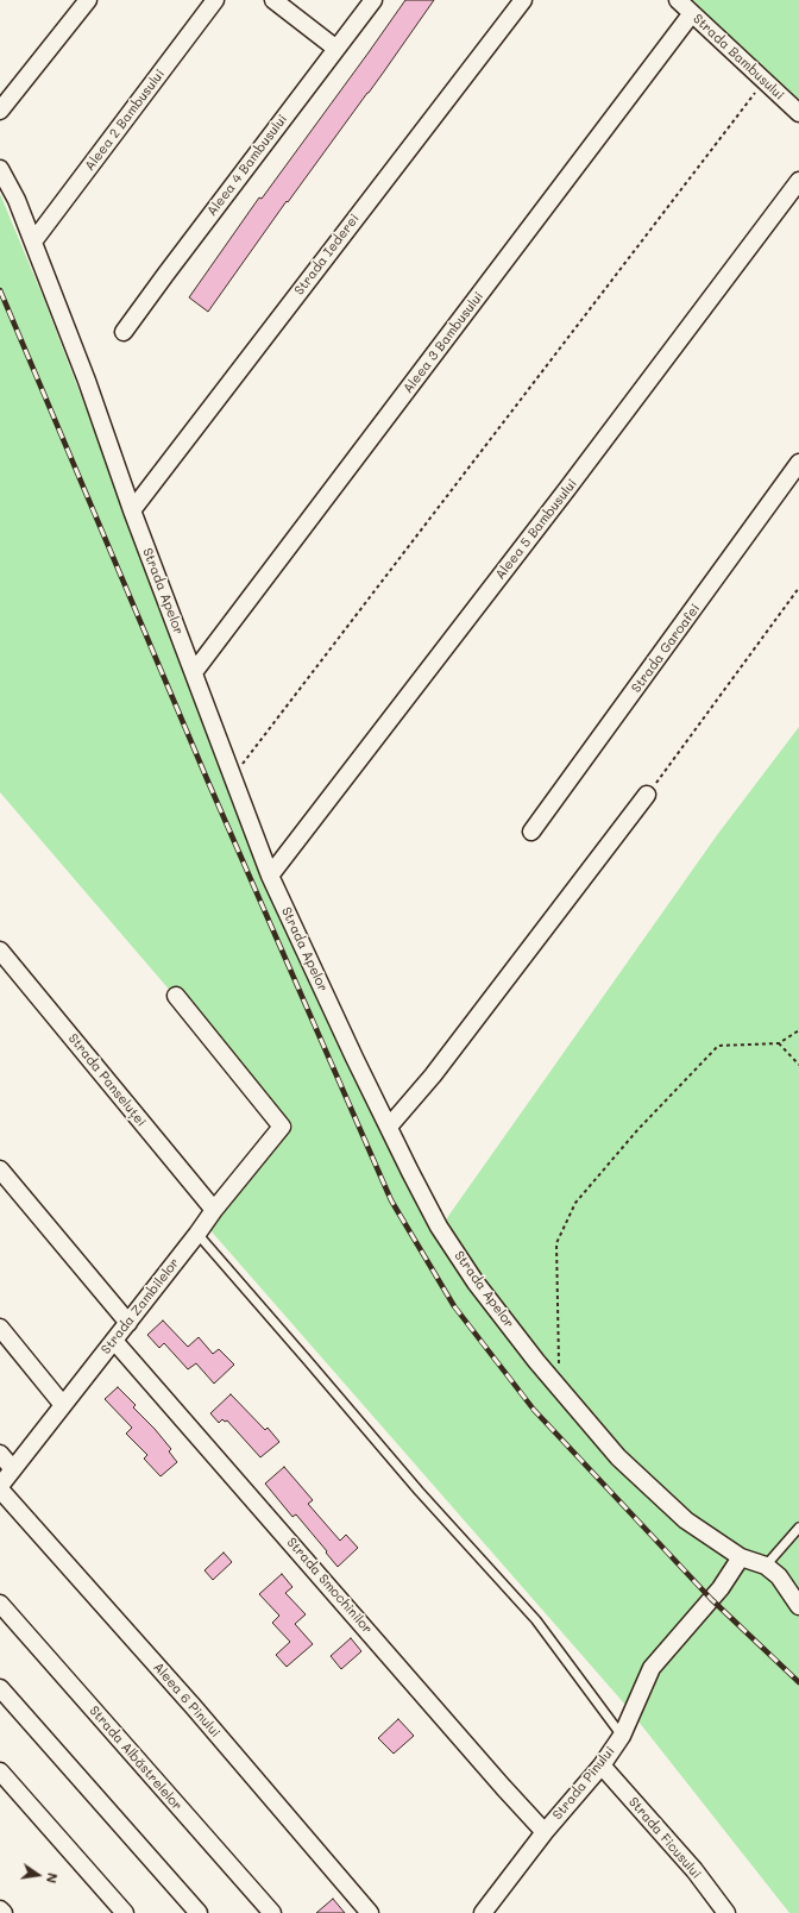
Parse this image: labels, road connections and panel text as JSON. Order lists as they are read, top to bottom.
{
  "streets": {
    "street": [
      "Strada Bambusului",
      "Aleea 2 Bambusului",
      "Aleea 4 Bambusului",
      "Strada Iederei",
      "Aleea 3 Bambusului",
      "Aleea 5 Bambusului",
      "Strada Apelor",
      "Strada Garoafei",
      "Strada Panseluței",
      "Strada Zambilelor",
      "Strada Smochinilor",
      "Aleea 6 Pinului",
      "Strada Albăstrelelor",
      "Strada Pinului",
      "Strada Ficusului"
    ]
  },
  "crossings": [
    ["Strada Bambusului", "Aleea 3 Bambusului"],
    ["Aleea 2 Bambusului", "Strada Apelor"],
    ["Strada Iederei", "Strada Apelor"],
    ["Aleea 3 Bambusului", "Strada Apelor"],
    ["Aleea 5 Bambusului", "Strada Apelor"],
    ["Strada Apelor", "Strada Pinului"],
    ["Strada Panseluței", "Strada Zambilelor"],
    ["Strada Zambilelor", "Strada Smochinilor"],
    ["Strada Zambilelor", "Aleea 6 Pinului"],
    ["Strada Smochinilor", "Strada Pinului"],
    ["Strada Pinului", "Strada Ficusului"]
  ],
  "north": "right"
}
